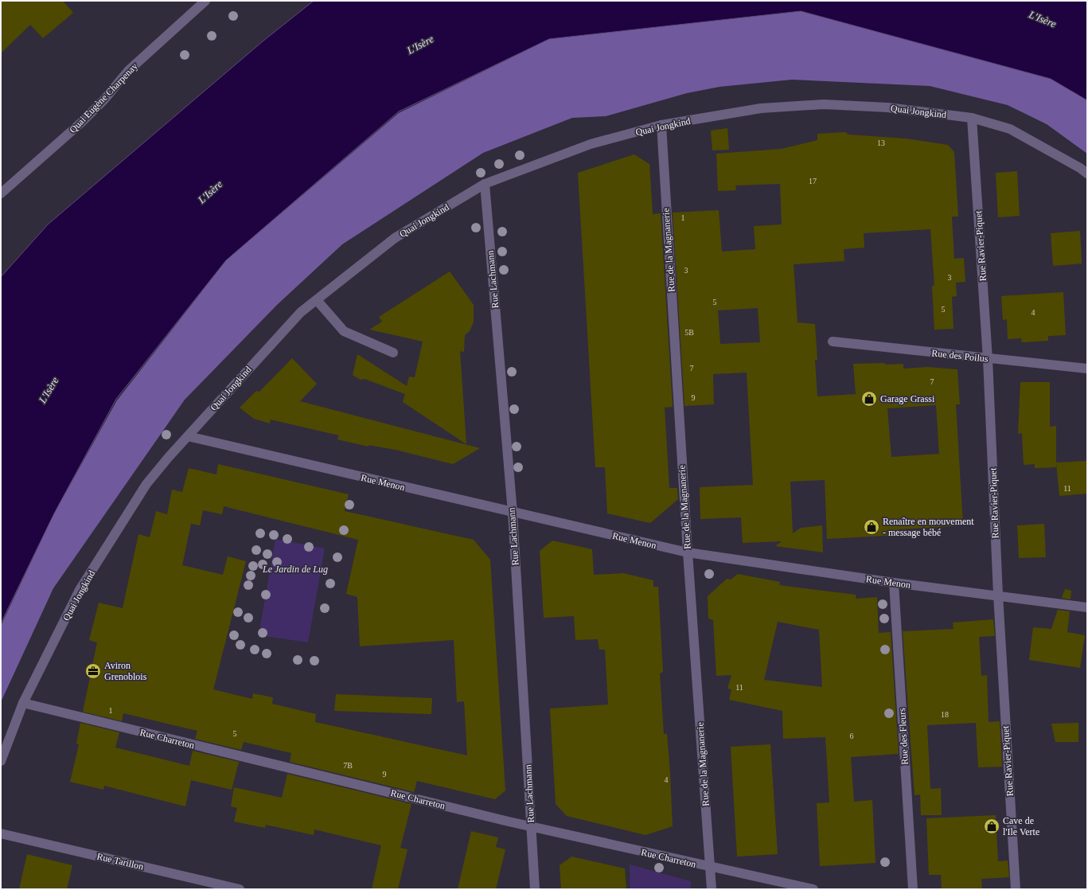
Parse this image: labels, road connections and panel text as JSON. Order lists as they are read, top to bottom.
{
  "streets": {
    "street": [
      "Quai Eugène Charpenay",
      "Quai Jongkind",
      "Rue Ravier-Piquet",
      "Rue de la Magnanerie",
      "Rue Lachmann",
      "Rue des Poilus",
      "Rue Menon",
      "Rue des Fleurs",
      "Rue Charreton",
      "Rue Tarillon"
    ]
  },
  "crossings": [
    ["Quai Jongkind", "Rue Ravier-Piquet"],
    ["Quai Jongkind", "Rue de la Magnanerie"],
    ["Quai Jongkind", "Rue Lachmann"],
    ["Quai Jongkind", "Rue Menon"],
    ["Quai Jongkind", "Rue Charreton"],
    ["Rue Ravier-Piquet", "Rue des Poilus"],
    ["Rue Ravier-Piquet", "Rue Menon"],
    ["Rue de la Magnanerie", "Rue Menon"],
    ["Rue de la Magnanerie", "Rue Charreton"],
    ["Rue Lachmann", "Rue Menon"],
    ["Rue Lachmann", "Rue Charreton"],
    ["Rue Menon", "Rue des Fleurs"]
  ],
  "water": ["L'Isère"],
  "parks": ["Le Jardin de Lug"],
  "places": {
    "shop": ["Garage Grassi", "Renaître en mouvement - message bébé", "Cave de l'Ile Verte"],
    "office": ["Aviron Grenoblois"]
  },
  "house_numbers": [
    "13",
    "17",
    "1",
    "3",
    "3",
    "5",
    "5",
    "4",
    "5B",
    "7",
    "7",
    "9",
    "11",
    "11",
    "1",
    "18",
    "5",
    "6",
    "7B",
    "9",
    "4"
  ]
}
